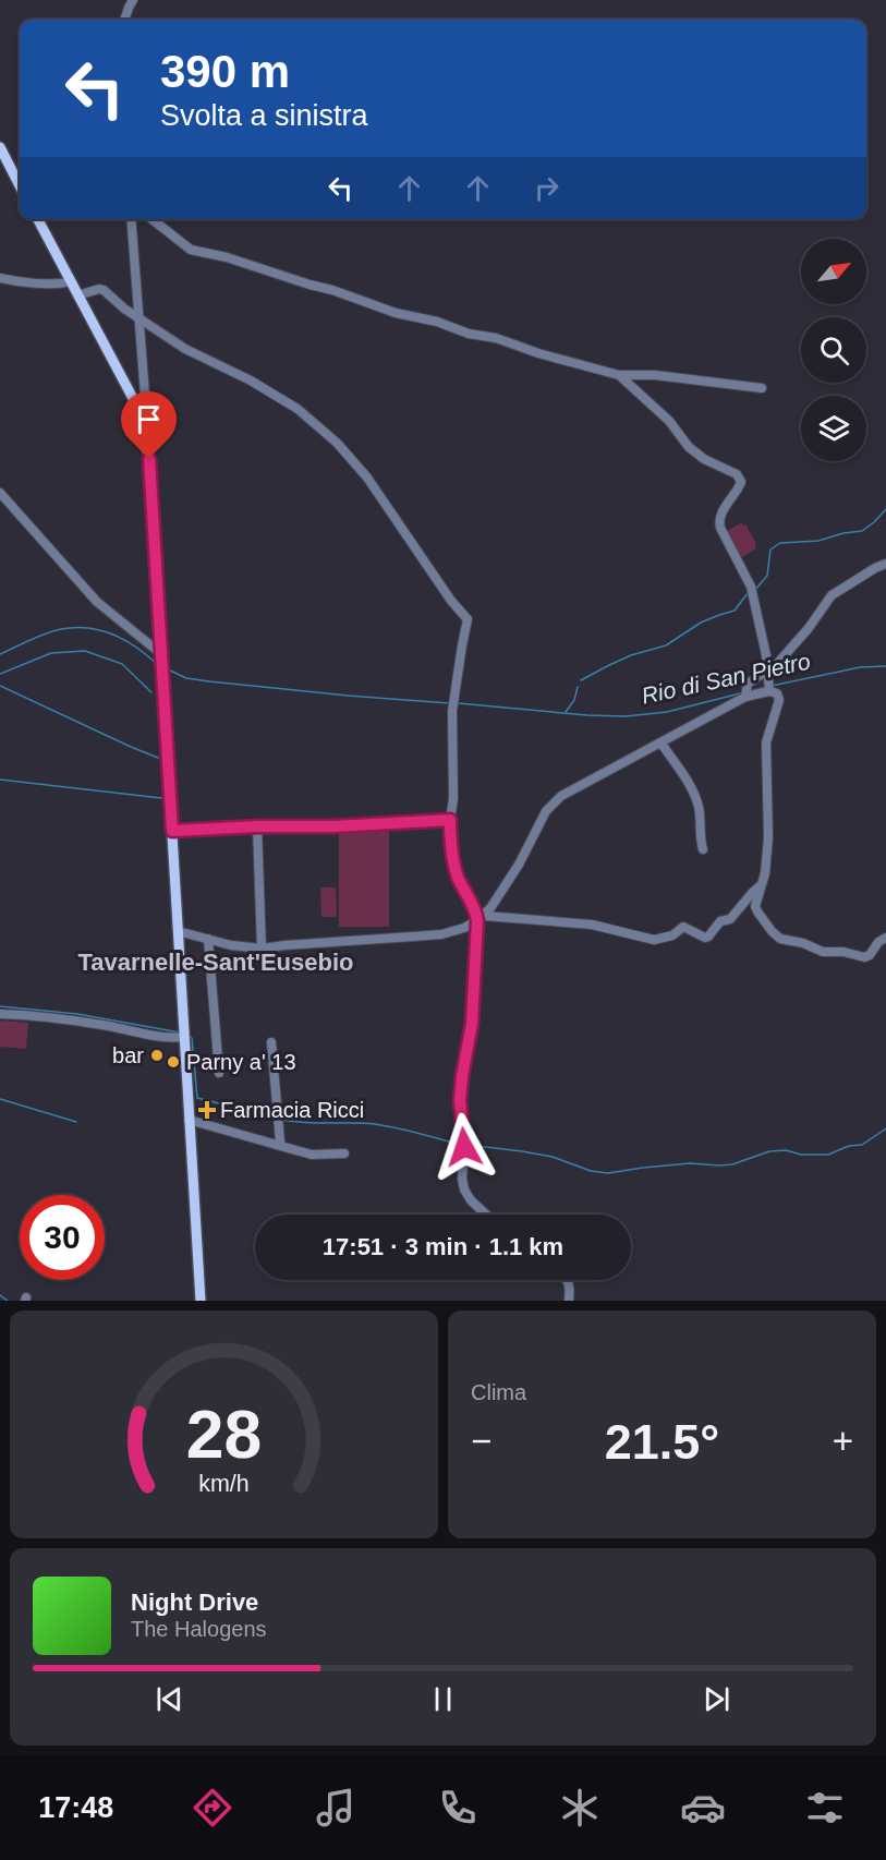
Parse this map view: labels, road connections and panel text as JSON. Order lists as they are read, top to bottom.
{
  "districts": ["Tavarnelle-Sant'Eusebio"],
  "water": ["Rio di San Pietro"],
  "places": {
    "other": ["bar", "Parny a' 13"],
    "health": ["Farmacia Ricci"]
  },
  "north": "top right",
  "page": {
    "turn": ["390 m", "Svolta a sinistra"],
    "limit": "30",
    "trip": "17:51 · 3 min · 1.1 km",
    "tile": "Clima",
    "heat": ["−", "21.5°", "+"],
    "song": ["Night Drive", "The Halogens"],
    "tabs": "17:48",
    "gauge": ["28", "km/h"]
  }
}
